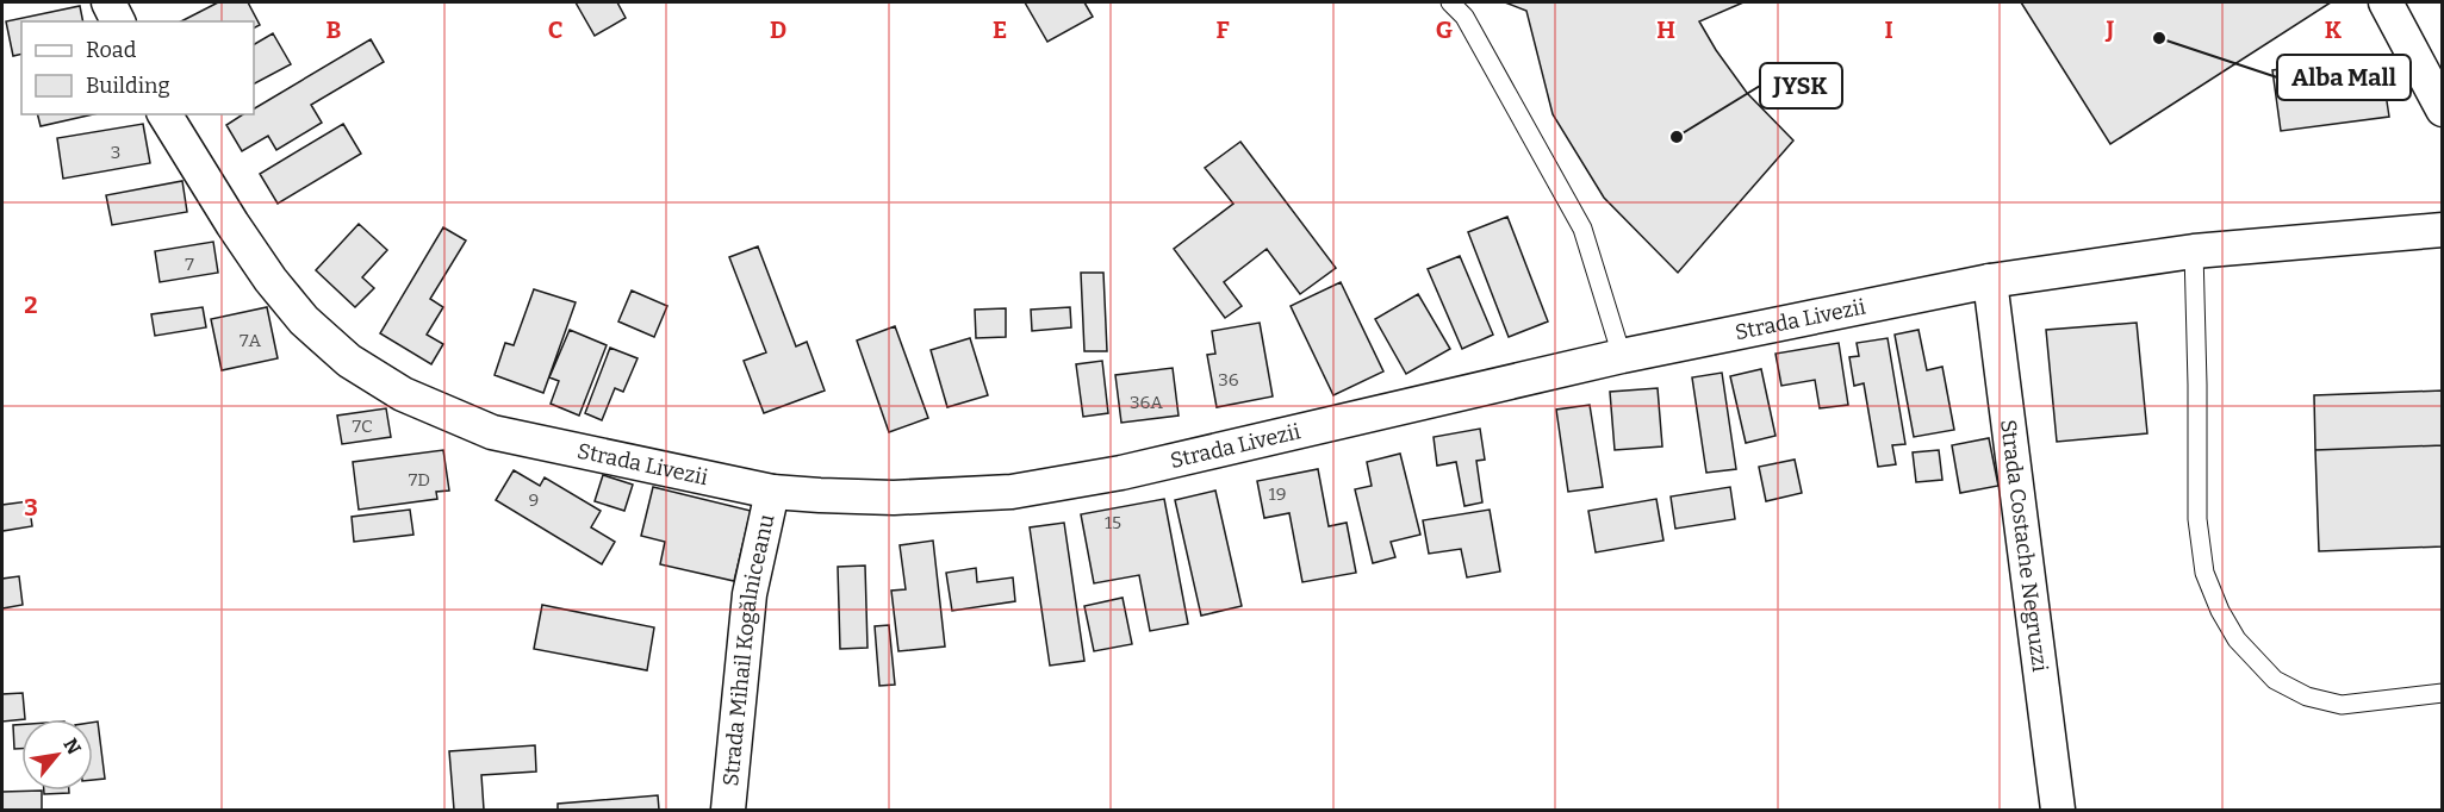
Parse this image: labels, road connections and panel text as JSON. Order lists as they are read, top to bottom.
{
  "streets": {
    "street": ["Strada Livezii", "Strada Costache Negruzzi", "Strada Mihail Kogălniceanu"]
  },
  "crossings": [
    ["Strada Livezii", "Strada Costache Negruzzi"],
    ["Strada Livezii", "Strada Mihail Kogălniceanu"]
  ],
  "places": ["Alba Mall", "JYSK"],
  "house_numbers": [
    "3",
    "7",
    "7A",
    "36",
    "36A",
    "7C",
    "7D",
    "19",
    "9",
    "15"
  ],
  "legend": ["Road", "Building"],
  "north": "top right",
  "grid": {
    "columns": [
      "B",
      "C",
      "D",
      "E",
      "F",
      "G",
      "H",
      "I",
      "J",
      "K"
    ],
    "rows": ["2", "3"]
  }
}
